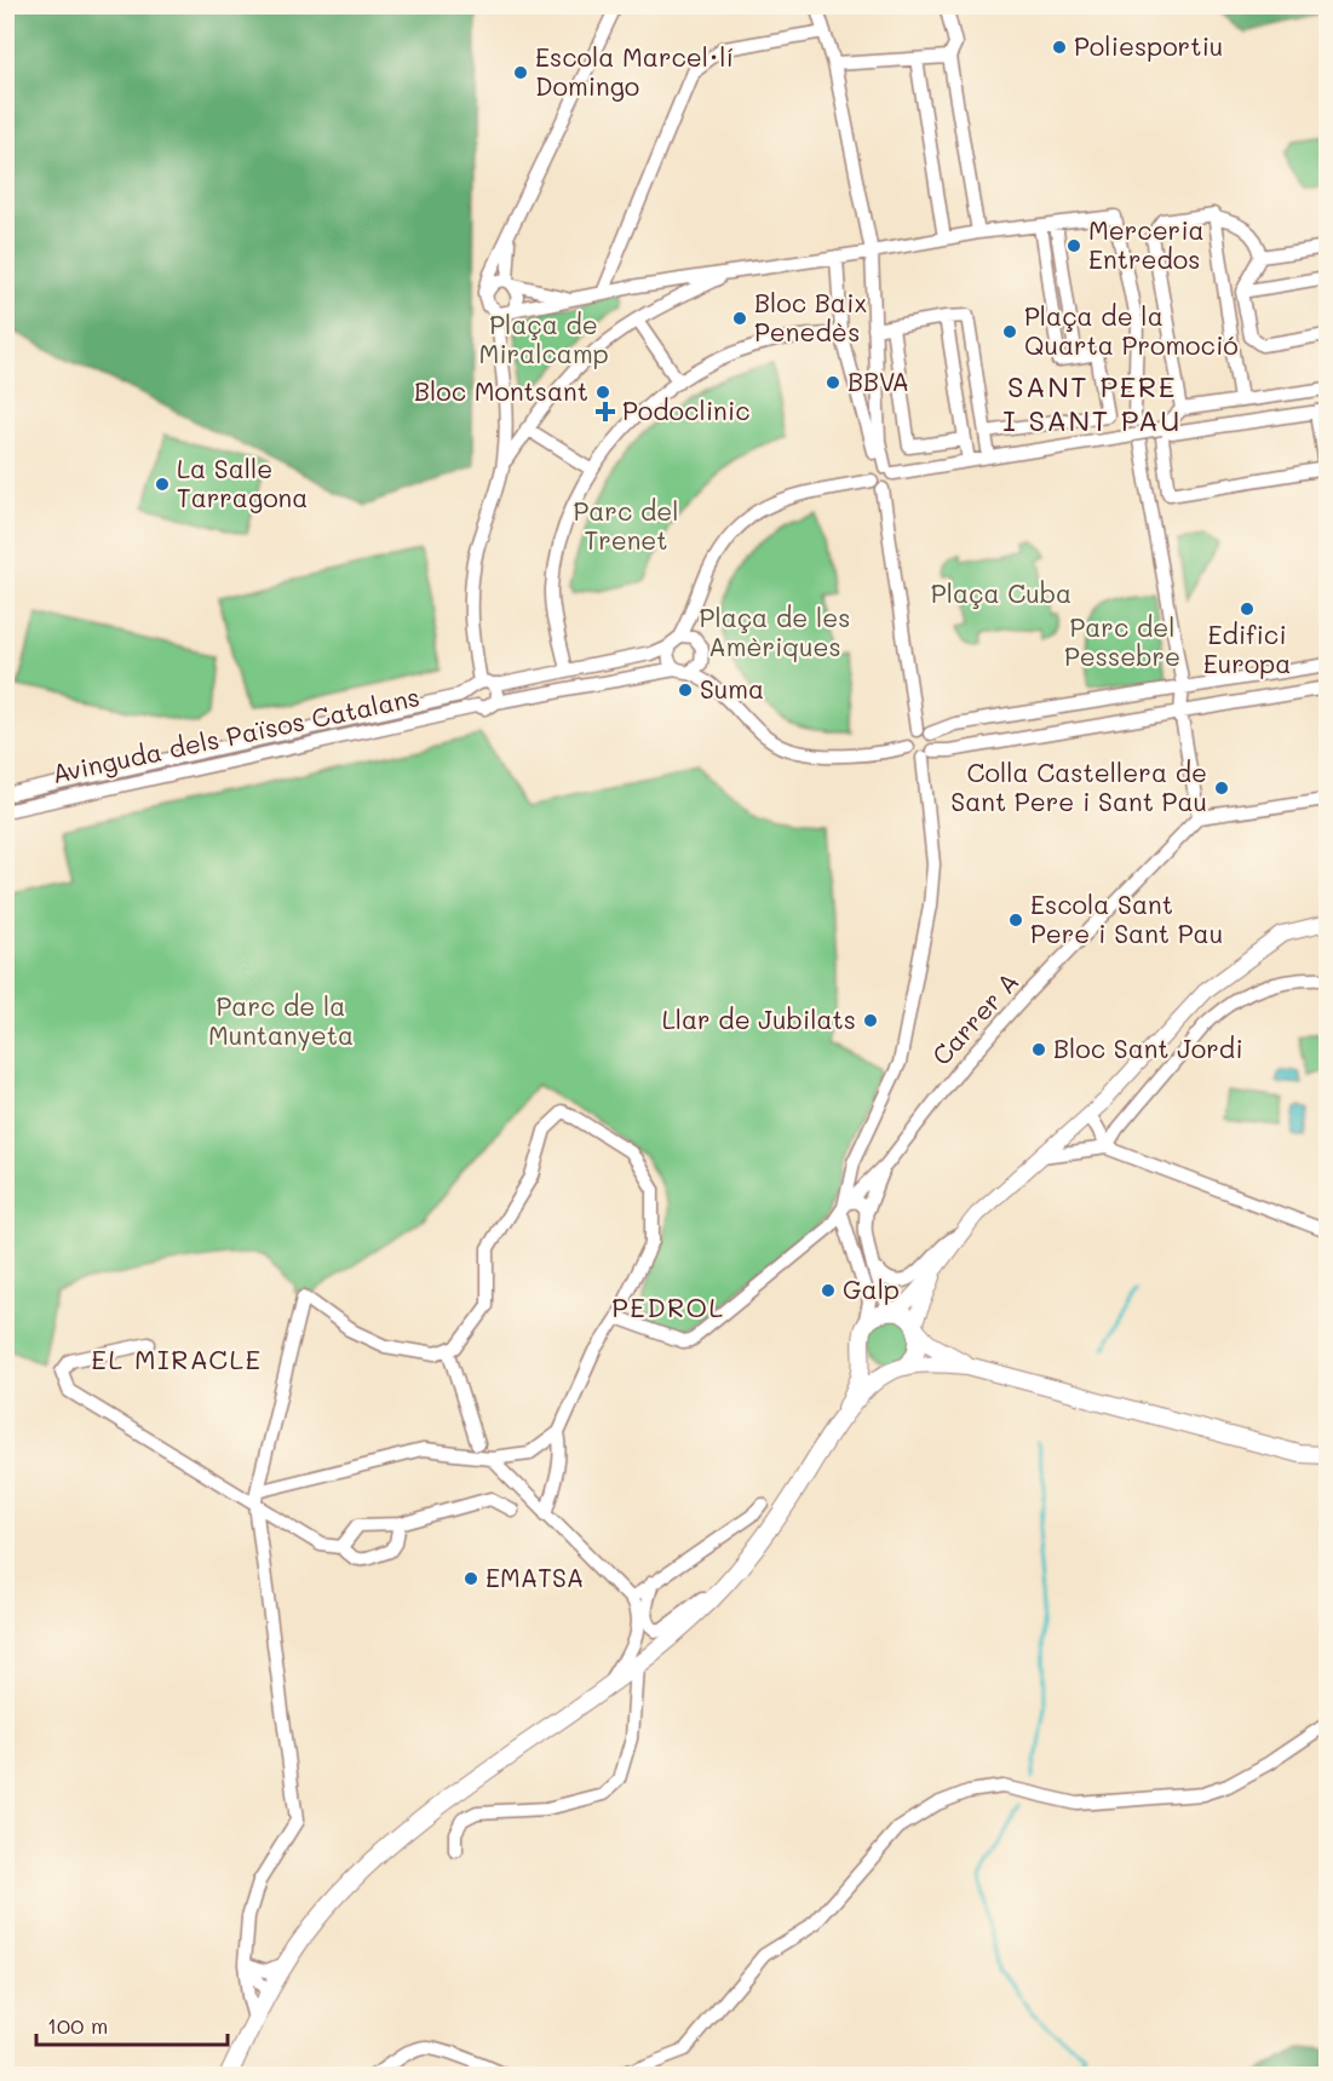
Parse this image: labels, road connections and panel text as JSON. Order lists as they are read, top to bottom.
{
  "streets": {
    "street": ["Avinguda dels Països Catalans", "Carrer A"]
  },
  "districts": ["SANT PERE I SANT PAU", "PEDROL", "EL MIRACLE"],
  "parks": [
    "Plaça de Miralcamp",
    "Parc del Trenet",
    "Plaça Cuba",
    "Plaça de les Amèriques",
    "Parc del Pessebre",
    "Parc de la Muntanyeta"
  ],
  "places": {
    "other": [
      "Poliesportiu",
      "Escola Marcel·lí Domingo",
      "Merceria Entredos",
      "Bloc Baix Penedès",
      "Plaça de la Quarta Promoció",
      "BBVA",
      "Bloc Montsant",
      "La Salle Tarragona",
      "Edifici Europa",
      "Suma",
      "Colla Castellera de Sant Pere i Sant Pau",
      "Escola Sant Pere i Sant Pau",
      "Llar de Jubilats",
      "Bloc Sant Jordi",
      "Galp",
      "EMATSA"
    ],
    "health": ["Podoclinic"]
  },
  "scale_bar": "100 m"
}
